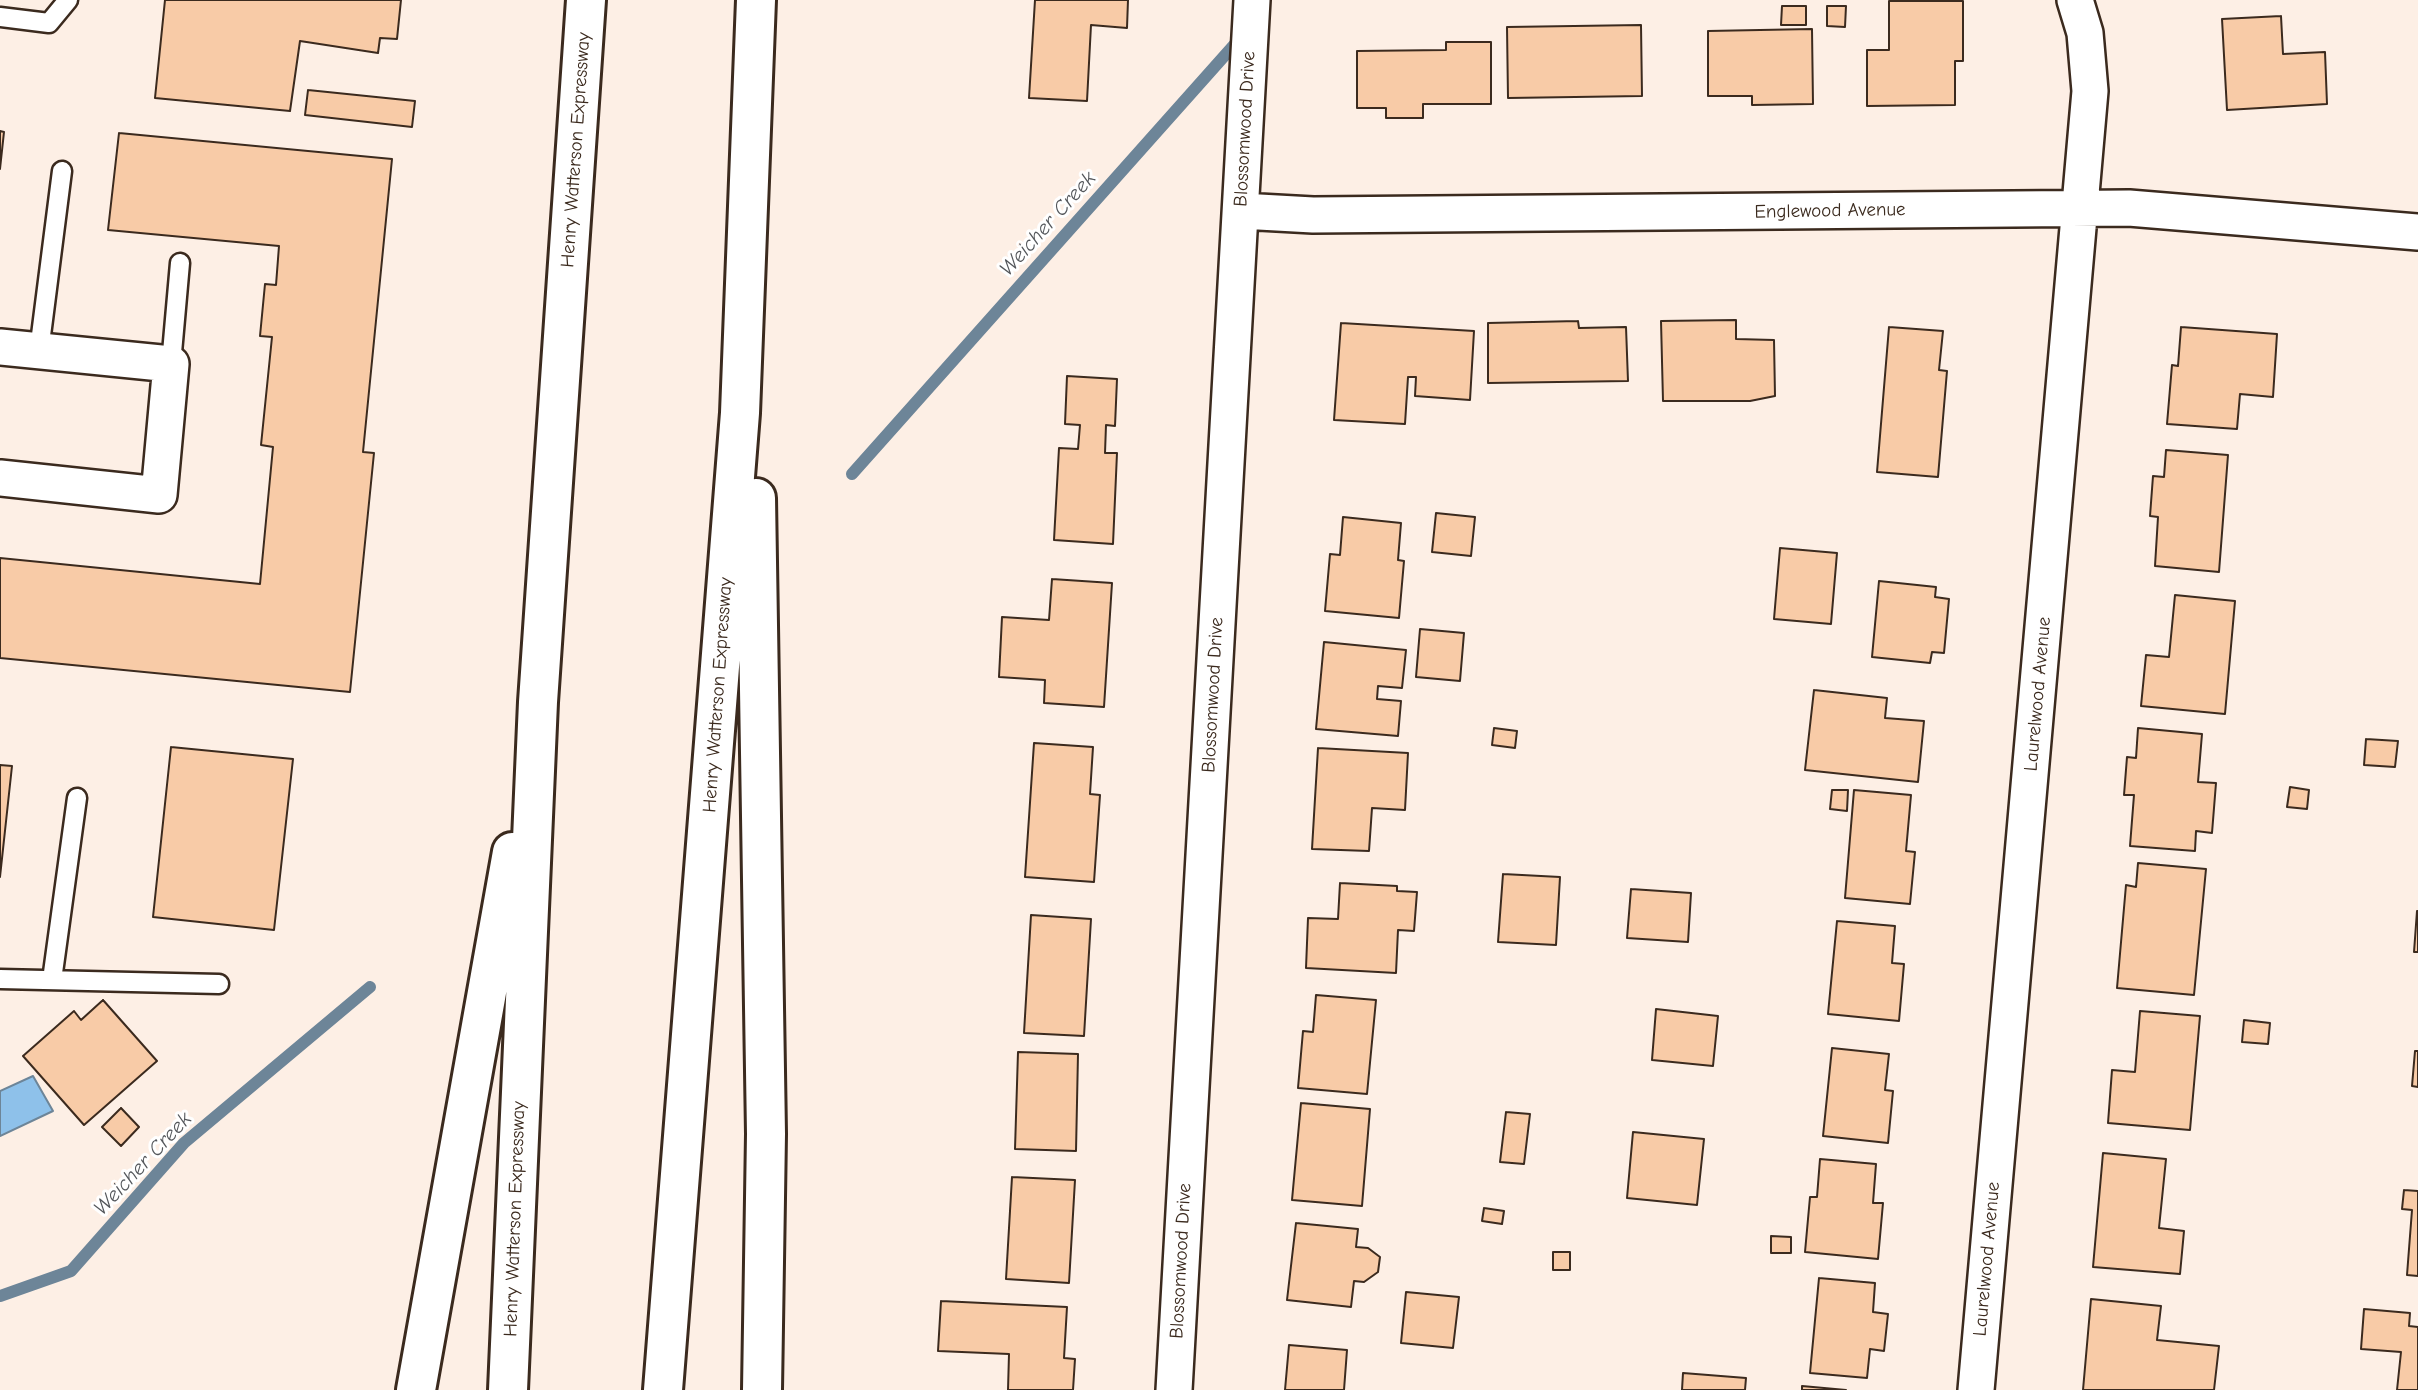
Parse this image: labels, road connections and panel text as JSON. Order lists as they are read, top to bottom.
{
  "streets": {
    "highway": ["Henry Watterson Expressway"],
    "street": ["Blossomwood Drive", "Englewood Avenue", "Laurelwood Avenue"]
  },
  "crossings": [
    ["Blossomwood Drive", "Englewood Avenue"],
    ["Englewood Avenue", "Laurelwood Avenue"]
  ],
  "water": ["Weicher Creek"]
}
